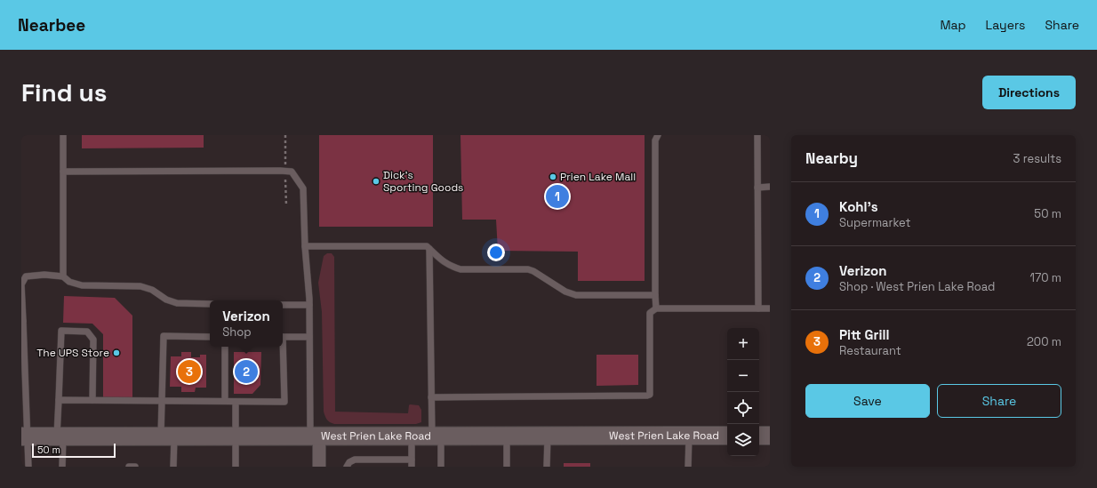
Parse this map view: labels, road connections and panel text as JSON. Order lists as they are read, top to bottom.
{
  "streets": {
    "street": ["West Prien Lake Road"]
  },
  "places": ["Prien Lake Mall", "Dick's Sporting Goods", "The UPS Store"],
  "scale_bar": "50 m",
  "page": {
    "header": "Nearbee",
    "nav": ["Map", "Layers", "Share"],
    "buttons": [
      "Directions",
      ["Save", "Share"]
    ],
    "title": "Find us",
    "heading": ["Nearby", "3 results"],
    "list": [
      {
        "mark": "1",
        "name": "Kohl's",
        "note": "Supermarket",
        "value": "50 m"
      },
      {
        "mark": "2",
        "name": "Verizon",
        "note": "Shop · West Prien Lake Road",
        "value": "170 m"
      },
      {
        "mark": "3",
        "name": "Pitt Grill",
        "note": "Restaurant",
        "value": "200 m"
      }
    ],
    "pins": ["1", "2", "3"],
    "popup": ["Verizon", "Shop"],
    "map_buttons": ["+", "−"],
    "scale": "50 m"
  }
}
